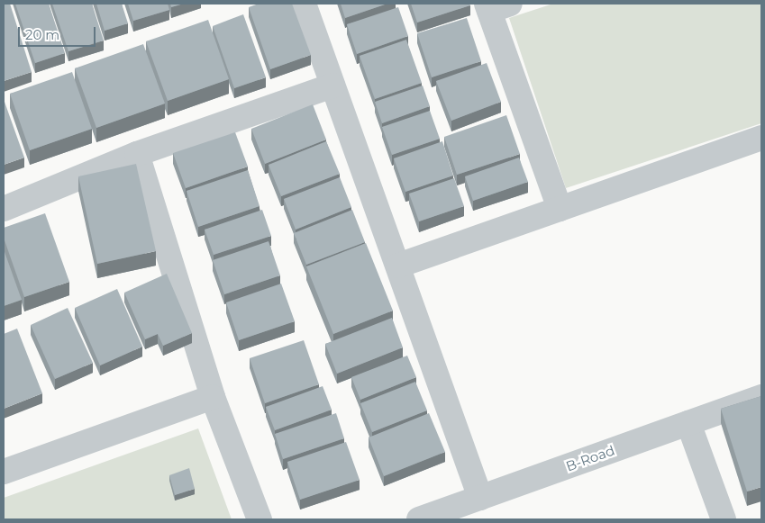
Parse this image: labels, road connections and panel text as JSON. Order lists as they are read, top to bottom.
{
  "streets": {
    "street": ["B-Road"]
  },
  "scale_bar": "20 m"
}
